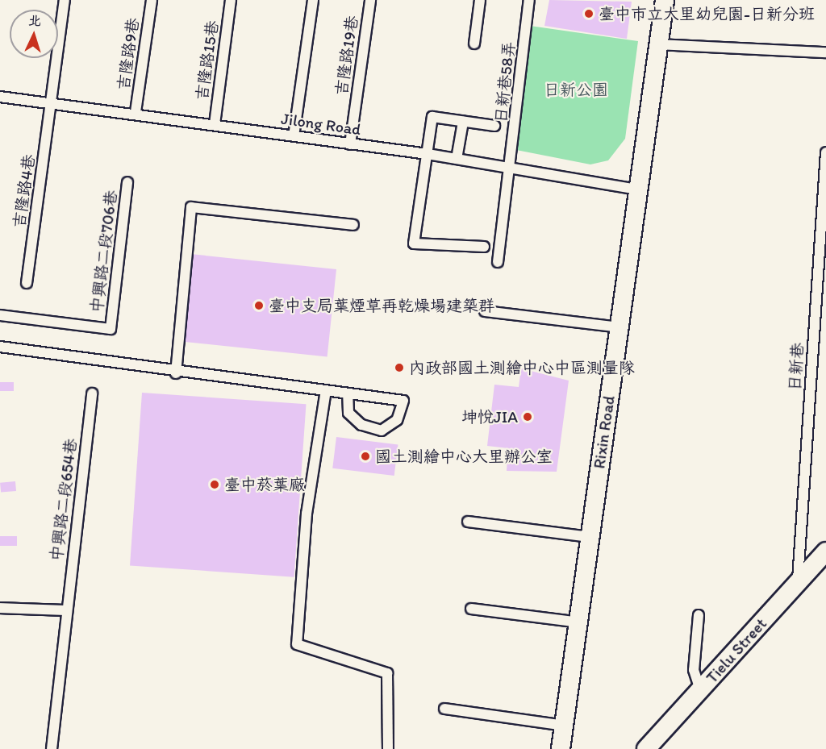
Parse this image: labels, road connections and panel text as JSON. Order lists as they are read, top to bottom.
{
  "streets": {
    "street": ["Rixin Road", "Tielu Street"],
    "lane": [
      "吉隆路9巷",
      "吉隆路19巷",
      "吉隆路15巷",
      "日新巷58弄",
      "Jilong Road",
      "吉隆路4巷",
      "中興路二段706巷",
      "日新巷",
      "中興路二段654巷"
    ]
  },
  "crossings": [
    ["吉隆路9巷", "Jilong Road"],
    ["吉隆路19巷", "Jilong Road"],
    ["吉隆路15巷", "Jilong Road"],
    ["日新巷58弄", "Jilong Road"],
    ["Jilong Road", "吉隆路4巷"],
    ["Jilong Road", "Rixin Road"],
    ["日新巷", "Tielu Street"]
  ],
  "parks": ["日新公園"],
  "places": [
    "臺中市立大里幼兒園-日新分班",
    "臺中支局葉煙草再乾燥場建築群",
    "內政部國土測繪中心中區測量隊",
    "坤悅JIA",
    "國土測繪中心大里辦公室",
    "臺中菸葉廠"
  ],
  "north": "top"
}
